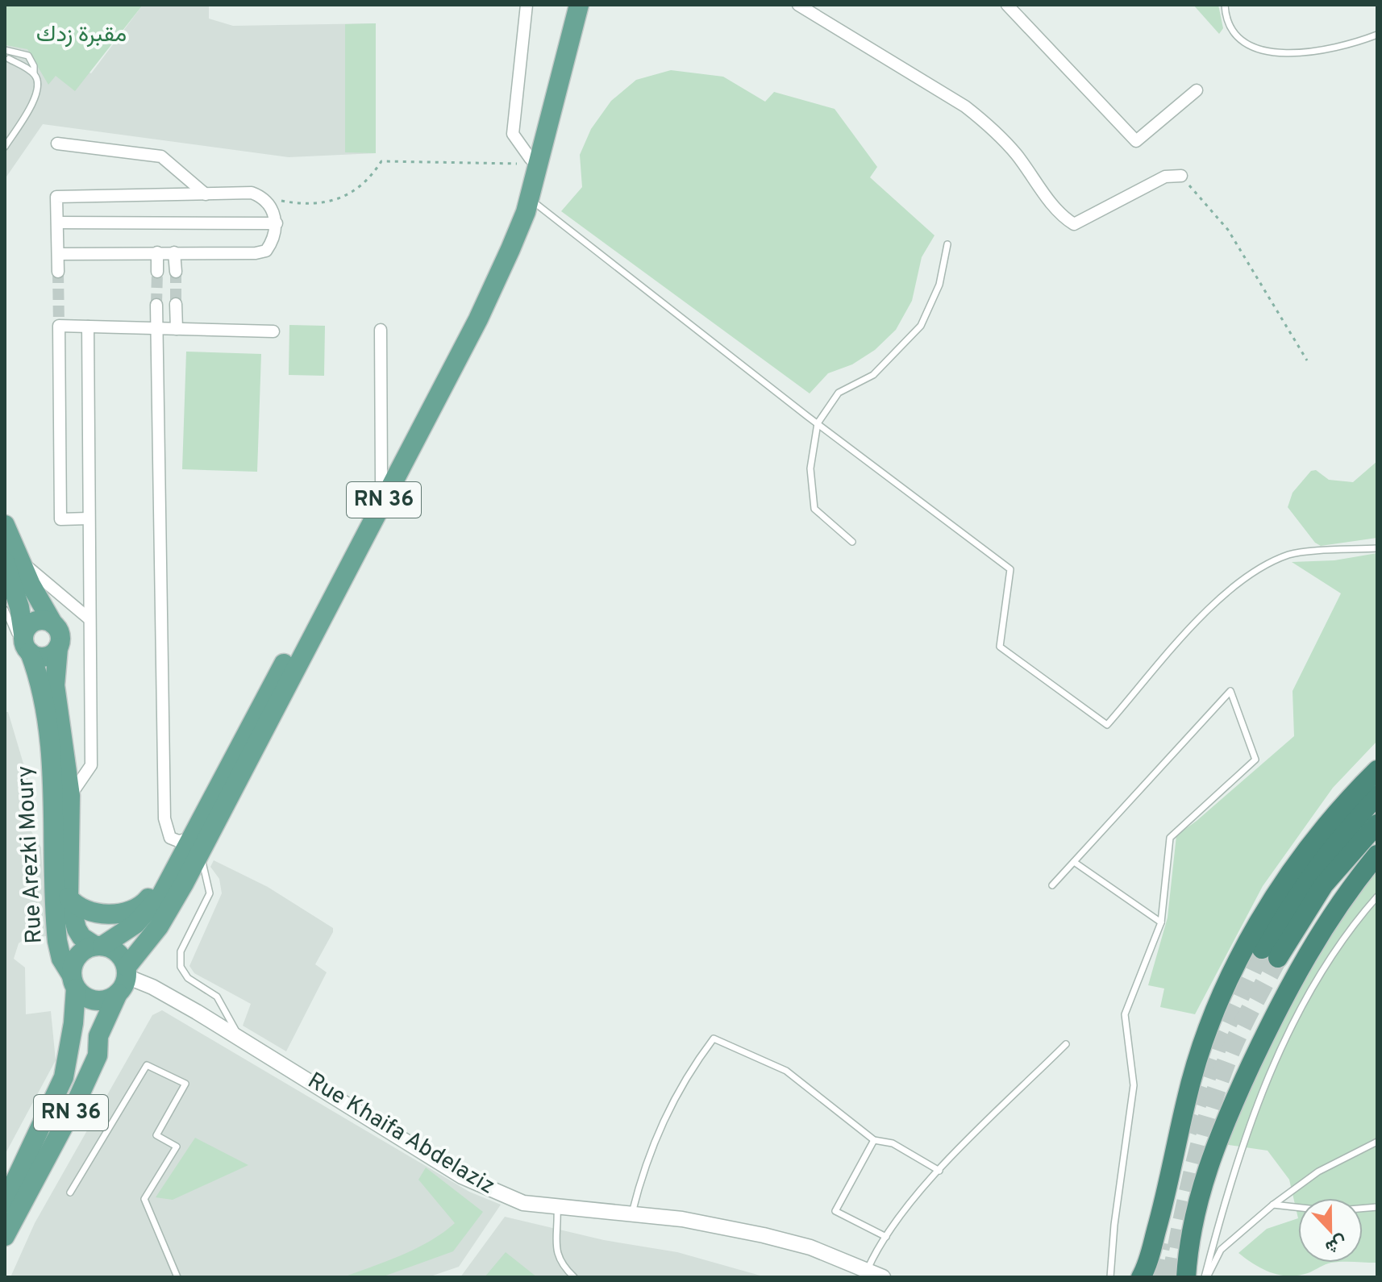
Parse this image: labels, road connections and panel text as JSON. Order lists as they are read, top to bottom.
{
  "streets": {
    "main road": ["RN 36", "Rue Arezki Moury"],
    "street": ["Rue Khaifa Abdelaziz"]
  },
  "crossings": [
    ["RN 36", "Rue Arezki Moury"],
    ["RN 36", "Rue Khaifa Abdelaziz"],
    ["Rue Arezki Moury", "Rue Khaifa Abdelaziz"]
  ],
  "parks": ["مقبرة زدك"],
  "north": "bottom"
}
